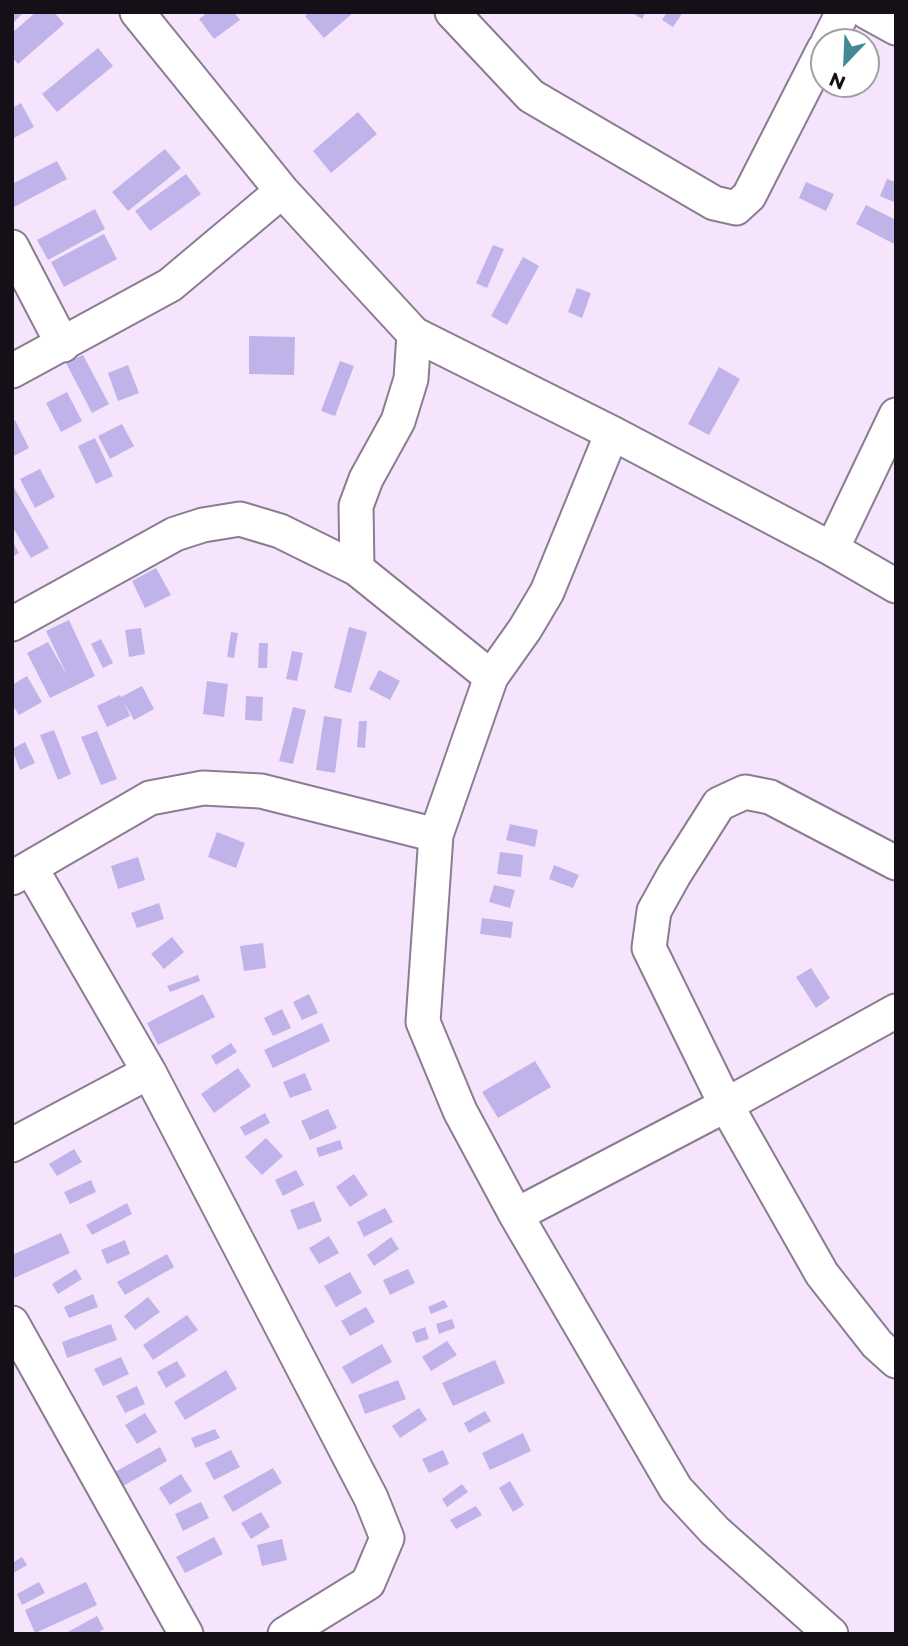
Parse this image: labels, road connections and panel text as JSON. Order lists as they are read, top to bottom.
{
  "north": "bottom left"
}
